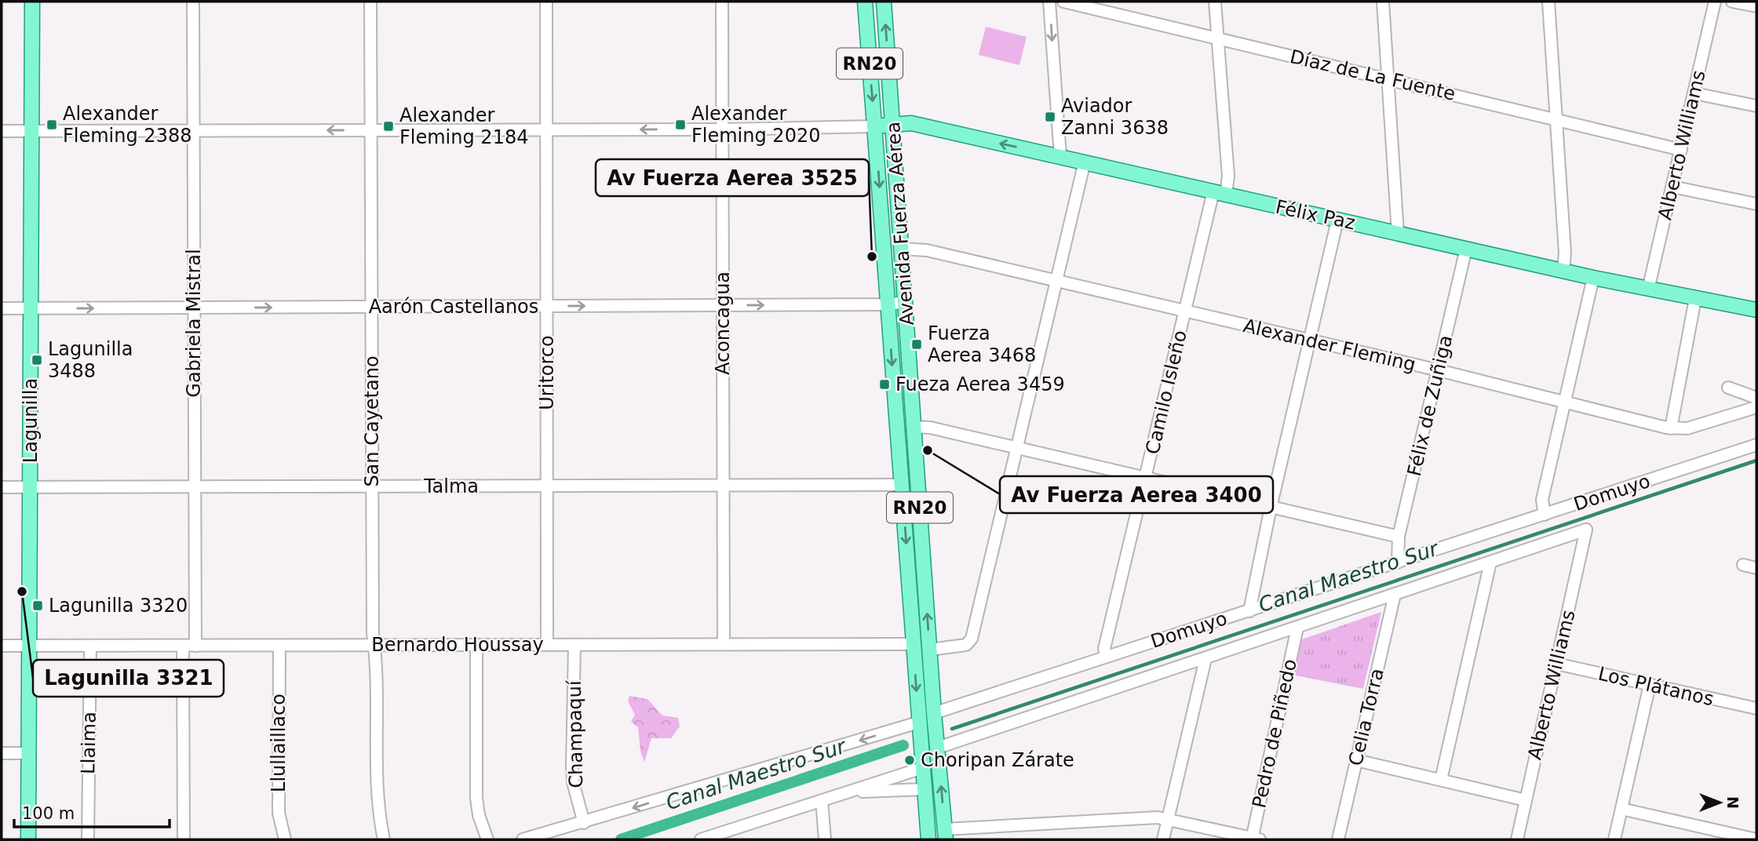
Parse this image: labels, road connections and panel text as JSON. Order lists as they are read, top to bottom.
{
  "streets": {
    "main road": [
      "RN20",
      "Félix Paz",
      "Avenida Fuerza Aérea",
      "Lagunilla"
    ],
    "street": [
      "Díaz de La Fuente",
      "Alberto Williams",
      "Aarón Castellanos",
      "Gabriela Mistral",
      "Aconcagua",
      "Alexander Fleming",
      "Uritorco",
      "Camilo Isleño",
      "Félix de Zuñiga",
      "San Cayetano",
      "Talma",
      "Domuyo",
      "Bernardo Houssay",
      "Los Plátanos",
      "Celia Torra",
      "Pedro de Piñedo",
      "Champaquí",
      "Llaima",
      "Llullaillaco"
    ]
  },
  "crossings": [
    ["Díaz de La Fuente", "Alberto Williams"],
    ["Díaz de La Fuente", "Camilo Isleño"],
    ["Alberto Williams", "Félix Paz"],
    ["Alberto Williams", "Domuyo"],
    ["Alberto Williams", "Los Plátanos"],
    ["Félix Paz", "Avenida Fuerza Aérea"],
    ["Félix Paz", "Camilo Isleño"],
    ["Félix Paz", "Félix de Zuñiga"],
    ["Avenida Fuerza Aérea", "Aarón Castellanos"],
    ["Avenida Fuerza Aérea", "Alexander Fleming"],
    ["Avenida Fuerza Aérea", "Talma"],
    ["Avenida Fuerza Aérea", "Domuyo"],
    ["Avenida Fuerza Aérea", "Bernardo Houssay"],
    ["Aarón Castellanos", "Gabriela Mistral"],
    ["Aarón Castellanos", "Aconcagua"],
    ["Aarón Castellanos", "Uritorco"],
    ["Aarón Castellanos", "Lagunilla"],
    ["Aarón Castellanos", "San Cayetano"],
    ["Gabriela Mistral", "Talma"],
    ["Gabriela Mistral", "Bernardo Houssay"],
    ["Aconcagua", "Talma"],
    ["Aconcagua", "Bernardo Houssay"],
    ["Alexander Fleming", "Camilo Isleño"],
    ["Alexander Fleming", "Félix de Zuñiga"],
    ["Uritorco", "Talma"],
    ["Uritorco", "Bernardo Houssay"],
    ["Camilo Isleño", "Domuyo"],
    ["Félix de Zuñiga", "Domuyo"],
    ["Lagunilla", "Talma"],
    ["Lagunilla", "Bernardo Houssay"],
    ["San Cayetano", "Talma"],
    ["San Cayetano", "Bernardo Houssay"],
    ["Domuyo", "Celia Torra"],
    ["Domuyo", "Pedro de Piñedo"],
    ["Bernardo Houssay", "Champaquí"],
    ["Bernardo Houssay", "Llaima"],
    ["Bernardo Houssay", "Llullaillaco"]
  ],
  "one_way": ["Aarón Castellanos"],
  "water": ["Canal Maestro Sur"],
  "places": {
    "transit": [
      "Aviador Zanni 3638",
      "Alexander Fleming 2388",
      "Alexander Fleming 2020",
      "Alexander Fleming 2184",
      "Fuerza Aerea 3468",
      "Lagunilla 3488",
      "Fueza Aerea 3459",
      "Lagunilla 3320"
    ],
    "other": [
      "Av Fuerza Aerea 3525",
      "Av Fuerza Aerea 3400",
      "Lagunilla 3321",
      "Choripan Zárate"
    ]
  },
  "scale_bar": "100 m",
  "north": "right"
}
